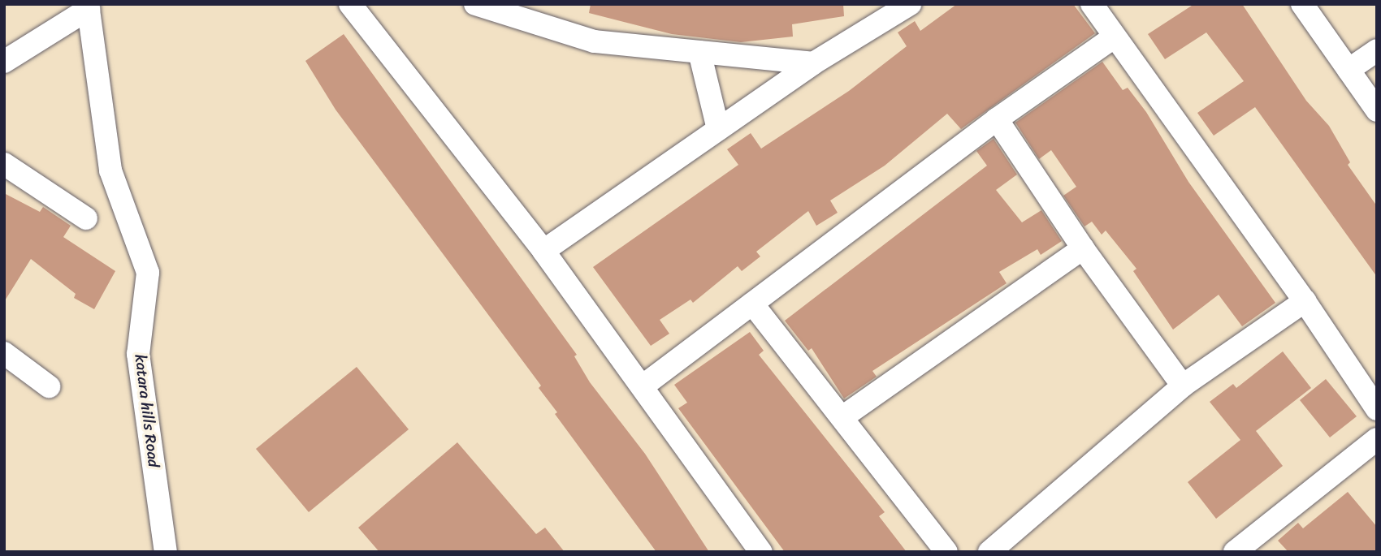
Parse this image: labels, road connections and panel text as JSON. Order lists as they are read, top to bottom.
{
  "streets": {
    "street": ["katara hills Road"]
  }
}
